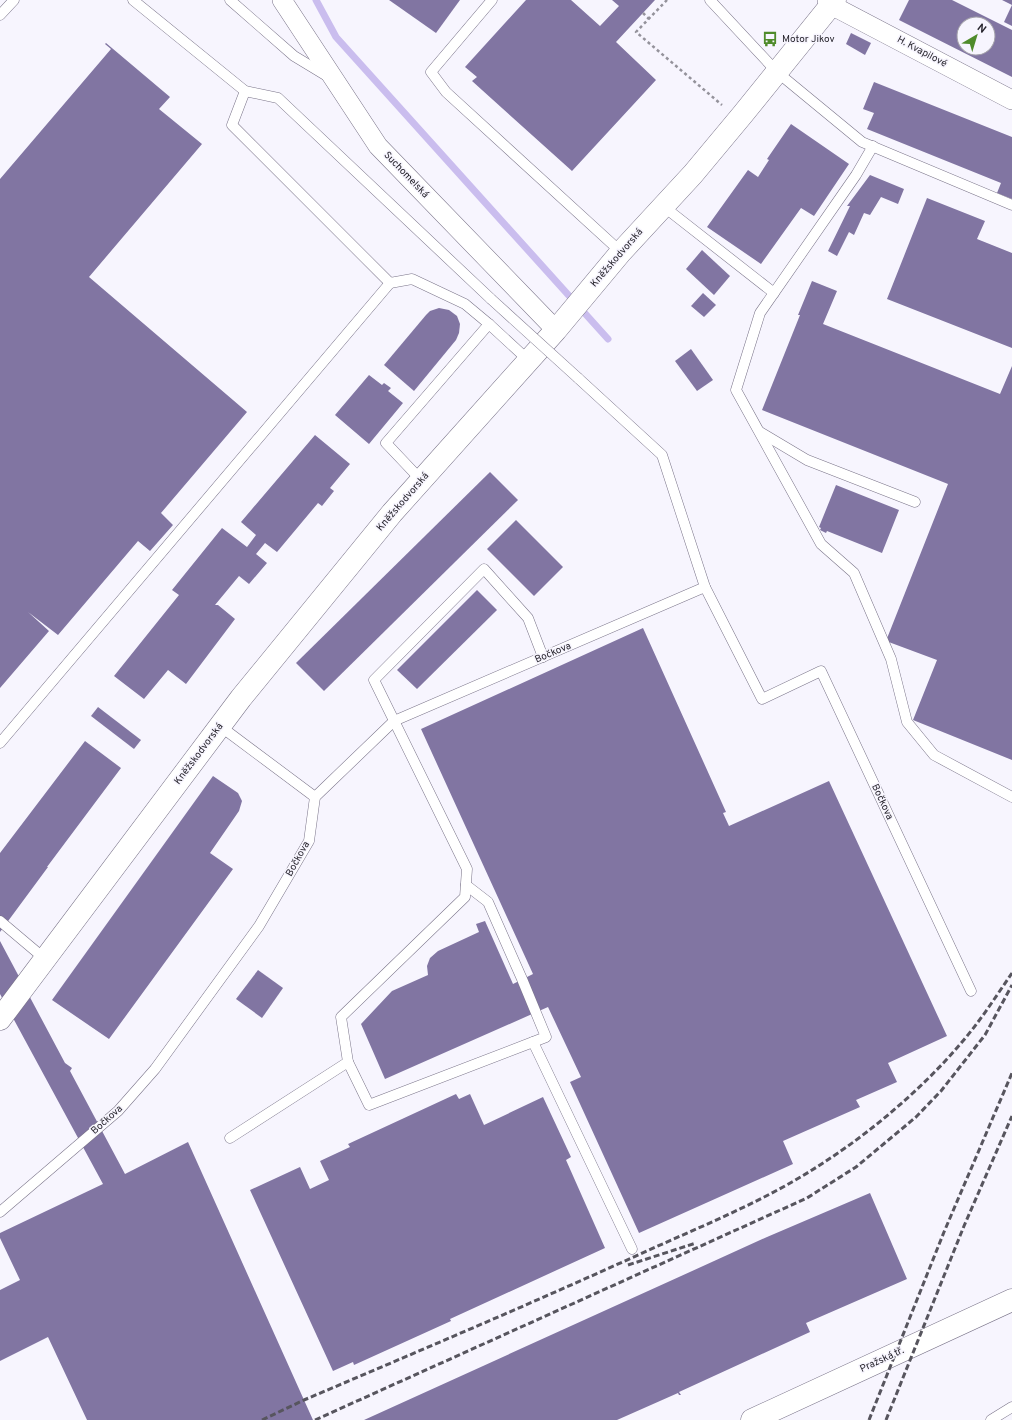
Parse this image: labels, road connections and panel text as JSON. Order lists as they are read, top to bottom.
{
  "streets": {
    "street": [
      "H. Kvapilové",
      "Suchomelská",
      "Kněžskodvorská",
      "Pražská tř."
    ],
    "lane": ["Bočkova"]
  },
  "crossings": [
    ["H. Kvapilové", "Kněžskodvorská"],
    ["Suchomelská", "Kněžskodvorská"]
  ],
  "places": {
    "bus stop": ["Motor Jikov"]
  },
  "north": "top right"
}
